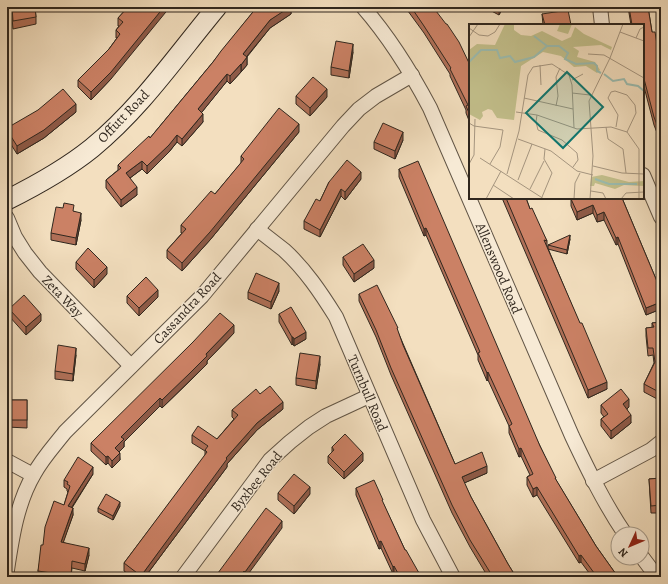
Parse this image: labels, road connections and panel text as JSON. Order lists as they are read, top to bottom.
{
  "streets": {
    "street": [
      "Offutt Road",
      "Allenswood Road",
      "Zeta Way",
      "Cassandra Road",
      "Turnbull Road",
      "Byxbee Road"
    ]
  },
  "crossings": [
    ["Allenswood Road", "Cassandra Road"],
    ["Zeta Way", "Cassandra Road"],
    ["Cassandra Road", "Turnbull Road"],
    ["Turnbull Road", "Byxbee Road"]
  ],
  "north": "bottom left"
}
